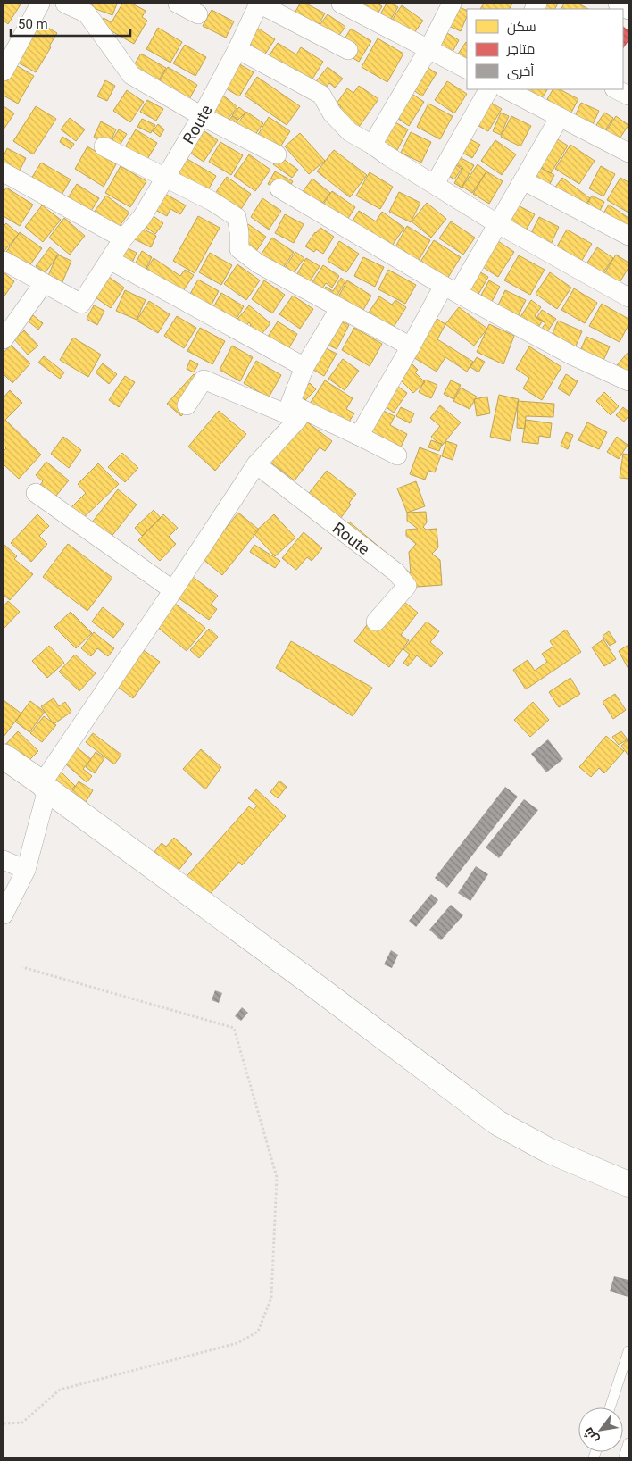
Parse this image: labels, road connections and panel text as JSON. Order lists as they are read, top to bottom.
{
  "streets": {
    "street": ["Route"]
  },
  "legend": ["سكن", "متاجر", "أخرى"],
  "scale_bar": "50 m",
  "north": "bottom left"
}
